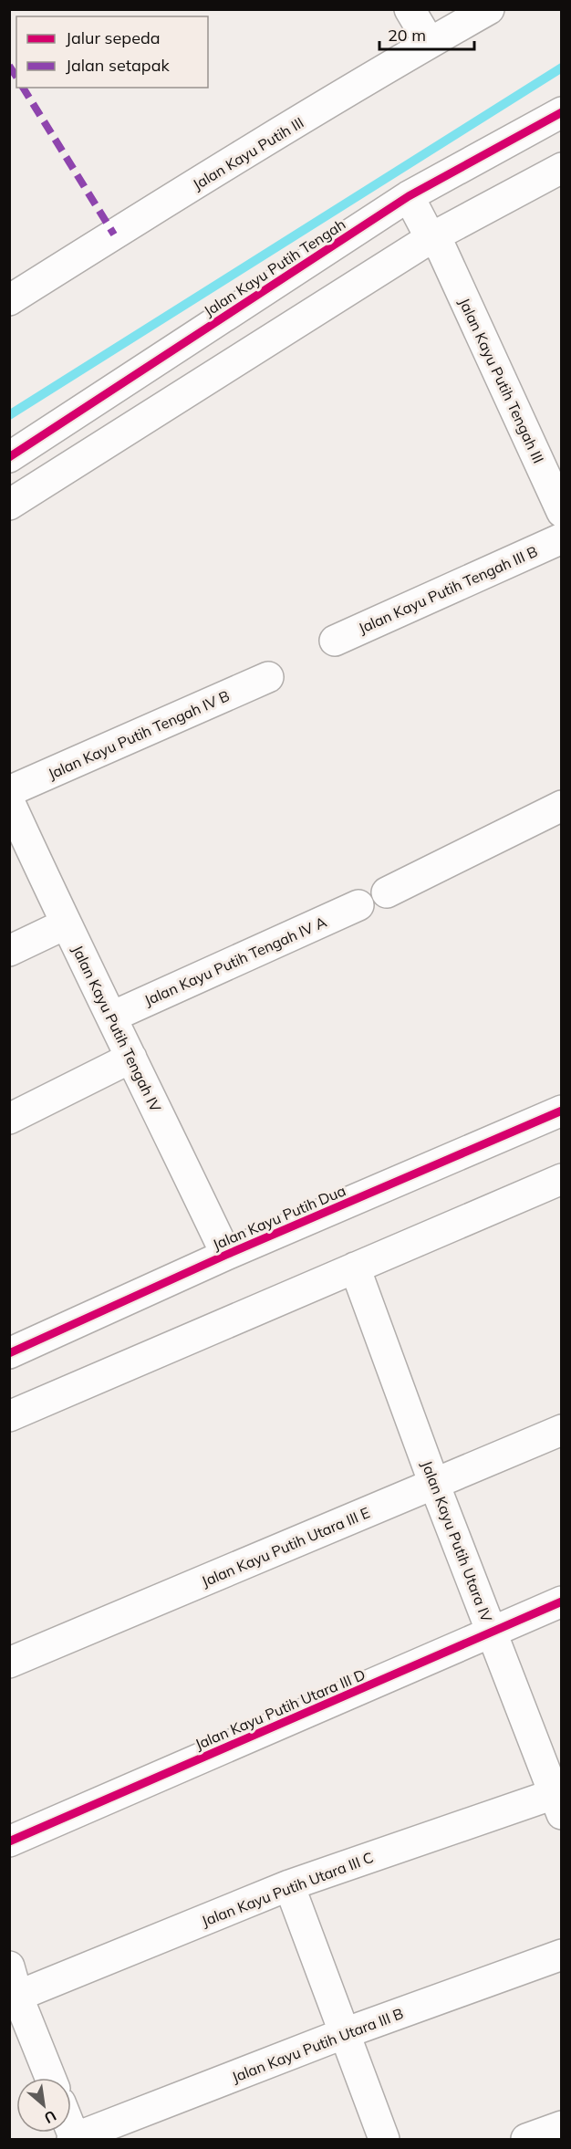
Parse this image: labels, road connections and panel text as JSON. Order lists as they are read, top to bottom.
{
  "streets": {
    "street": [
      "Jalan Kayu Putih III",
      "Jalan Kayu Putih Tengah",
      "Jalan Kayu Putih Tengah III",
      "Jalan Kayu Putih Tengah III B",
      "Jalan Kayu Putih Tengah IV B",
      "Jalan Kayu Putih Tengah IV A",
      "Jalan Kayu Putih Tengah IV",
      "Jalan Kayu Putih Dua",
      "Jalan Kayu Putih Utara IV",
      "Jalan Kayu Putih Utara III E",
      "Jalan Kayu Putih Utara III D",
      "Jalan Kayu Putih Utara III C",
      "Jalan Kayu Putih Utara III B"
    ]
  },
  "crossings": [
    ["Jalan Kayu Putih Tengah", "Jalan Kayu Putih Tengah III"],
    ["Jalan Kayu Putih Tengah IV A", "Jalan Kayu Putih Tengah IV"],
    ["Jalan Kayu Putih Tengah IV", "Jalan Kayu Putih Dua"],
    ["Jalan Kayu Putih Utara IV", "Jalan Kayu Putih Utara III E"],
    ["Jalan Kayu Putih Utara IV", "Jalan Kayu Putih Utara III D"],
    ["Jalan Kayu Putih Utara IV", "Jalan Kayu Putih Utara III C"]
  ],
  "legend": ["Jalur sepeda", "Jalan setapak"],
  "scale_bar": "20 m",
  "north": "bottom right"
}
